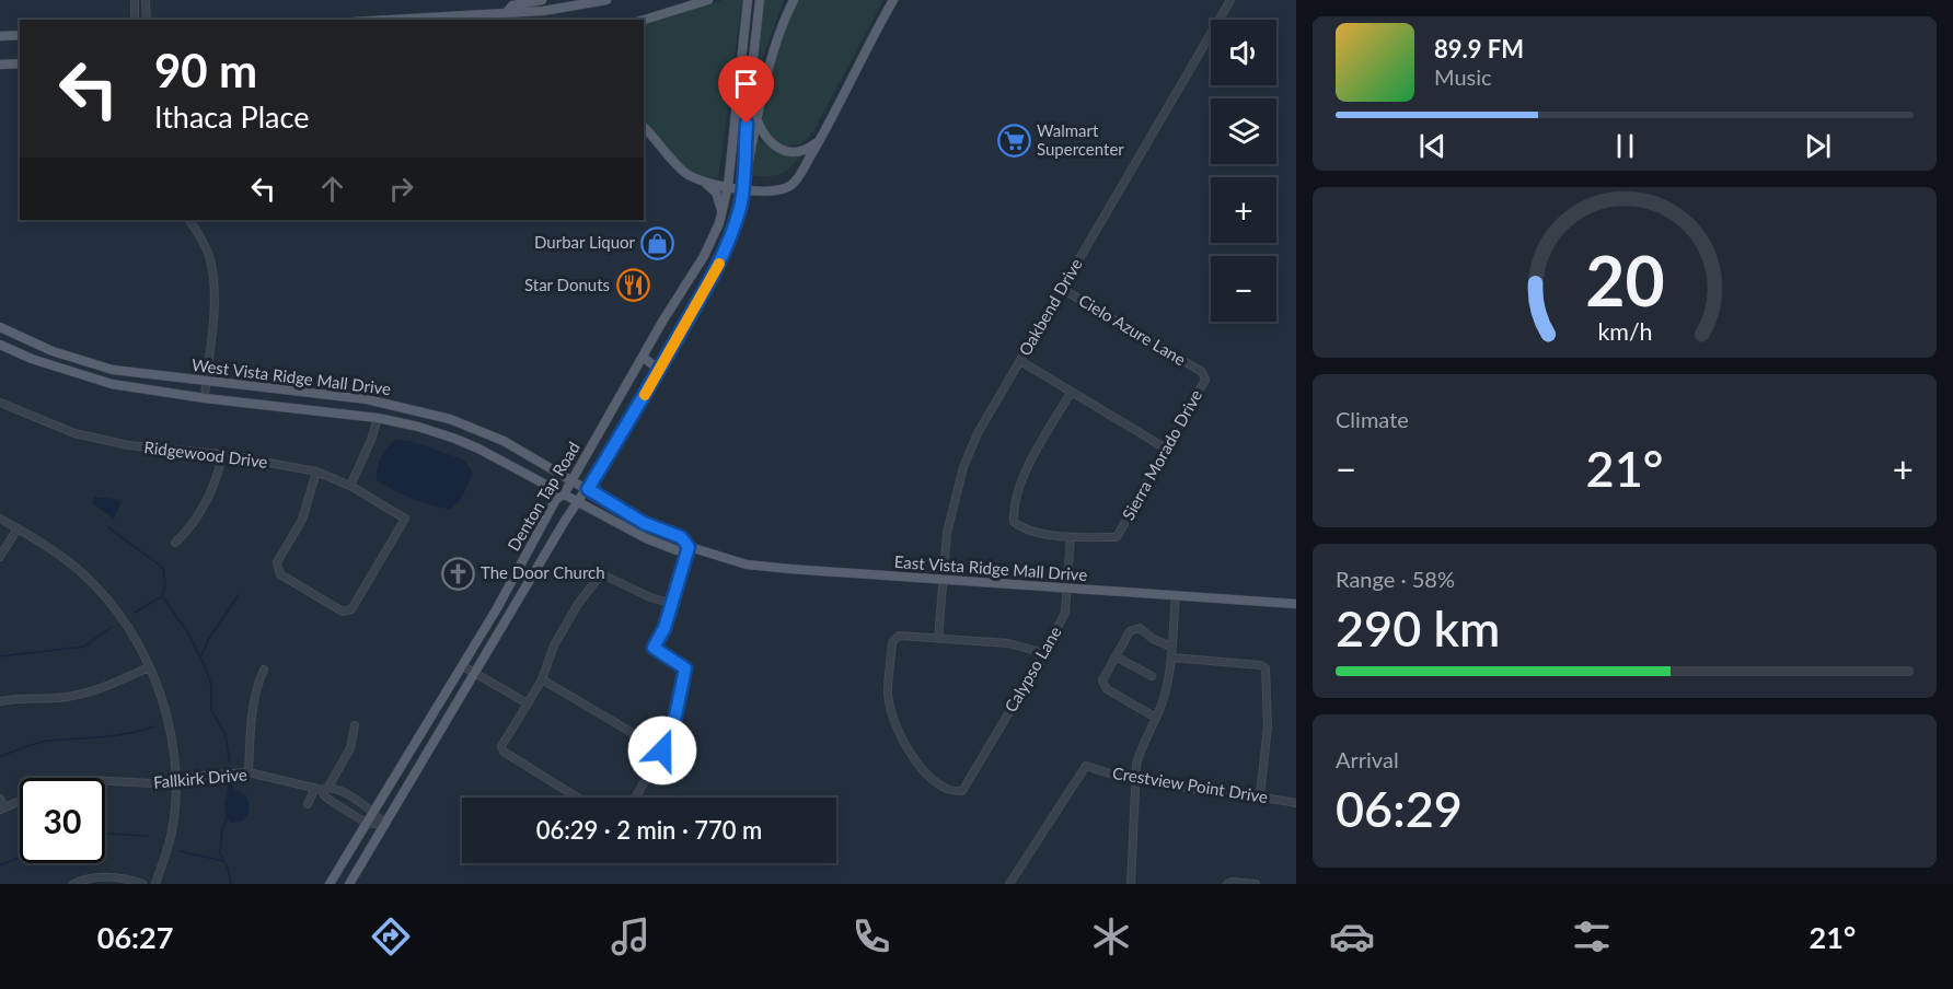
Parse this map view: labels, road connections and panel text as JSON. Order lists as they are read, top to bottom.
{
  "streets": {
    "main road": ["West Vista Ridge Mall Drive", "Denton Tap Road", "East Vista Ridge Mall Drive"],
    "street": [
      "Oakbend Drive",
      "Cielo Azure Lane",
      "Ridgewood Drive",
      "Sierra Morado Drive",
      "Calypso Lane",
      "Fallkirk Drive",
      "Crestview Point Drive"
    ]
  },
  "crossings": [
    ["Oakbend Drive", "Cielo Azure Lane"],
    ["Oakbend Drive", "East Vista Ridge Mall Drive"],
    ["Oakbend Drive", "Calypso Lane"],
    ["Cielo Azure Lane", "Sierra Morado Drive"],
    ["West Vista Ridge Mall Drive", "Denton Tap Road"],
    ["West Vista Ridge Mall Drive", "East Vista Ridge Mall Drive"],
    ["Sierra Morado Drive", "Calypso Lane"],
    ["Denton Tap Road", "East Vista Ridge Mall Drive"],
    ["Denton Tap Road", "Fallkirk Drive"],
    ["East Vista Ridge Mall Drive", "Calypso Lane"]
  ],
  "places": {
    "supermarket": ["Walmart Supercenter"],
    "shop": ["Durbar Liquor"],
    "restaurant": ["Star Donuts"],
    "church": ["The Door Church"]
  },
  "page": {
    "map_buttons": ["+", "−"],
    "turn": ["90 m", "Ithaca Place"],
    "song": ["89.9 FM", "Music"],
    "tile": [
      "Climate",
      ["Range · 58%", "290 km"],
      ["Arrival", "06:29"]
    ],
    "heat": ["−", "21°", "+"],
    "limit": "30",
    "trip": "06:29 · 2 min · 770 m",
    "tabs": ["06:27", "21°"],
    "gauge": ["20", "km/h"]
  }
}
